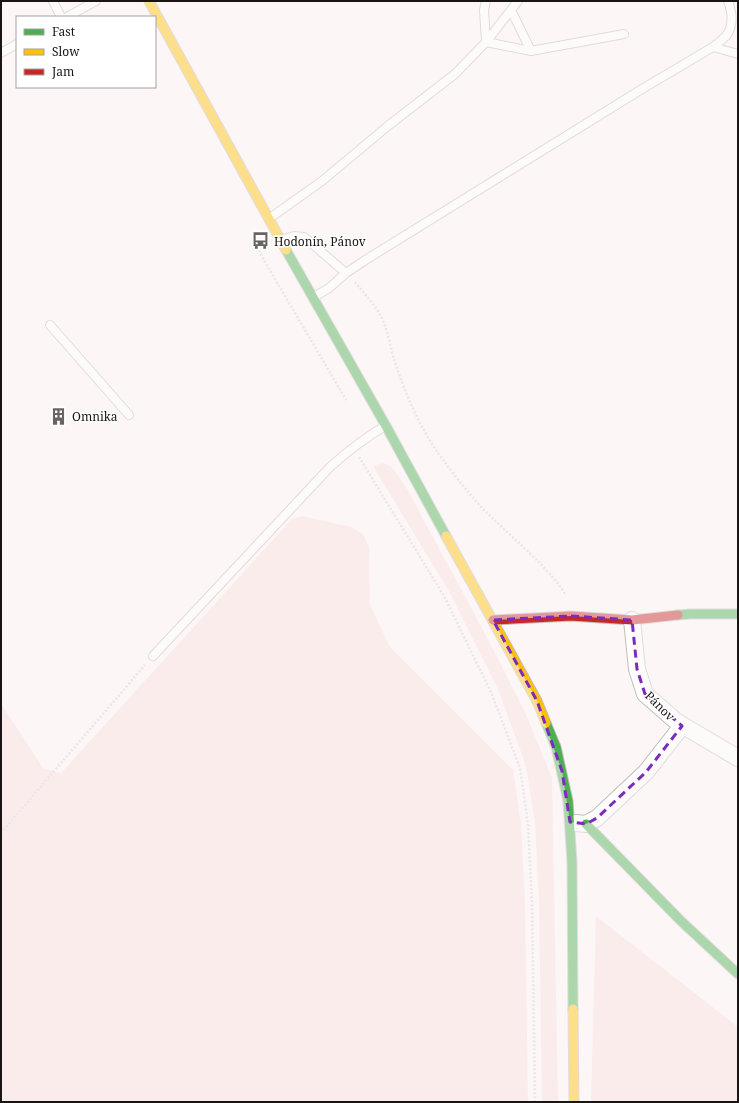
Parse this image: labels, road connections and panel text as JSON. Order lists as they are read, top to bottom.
{
  "streets": {
    "street": ["Pánov"]
  },
  "places": {
    "bus stop": ["Hodonín, Pánov"],
    "building": ["Omnika"]
  },
  "legend": ["Fast", "Slow", "Jam"]
}
